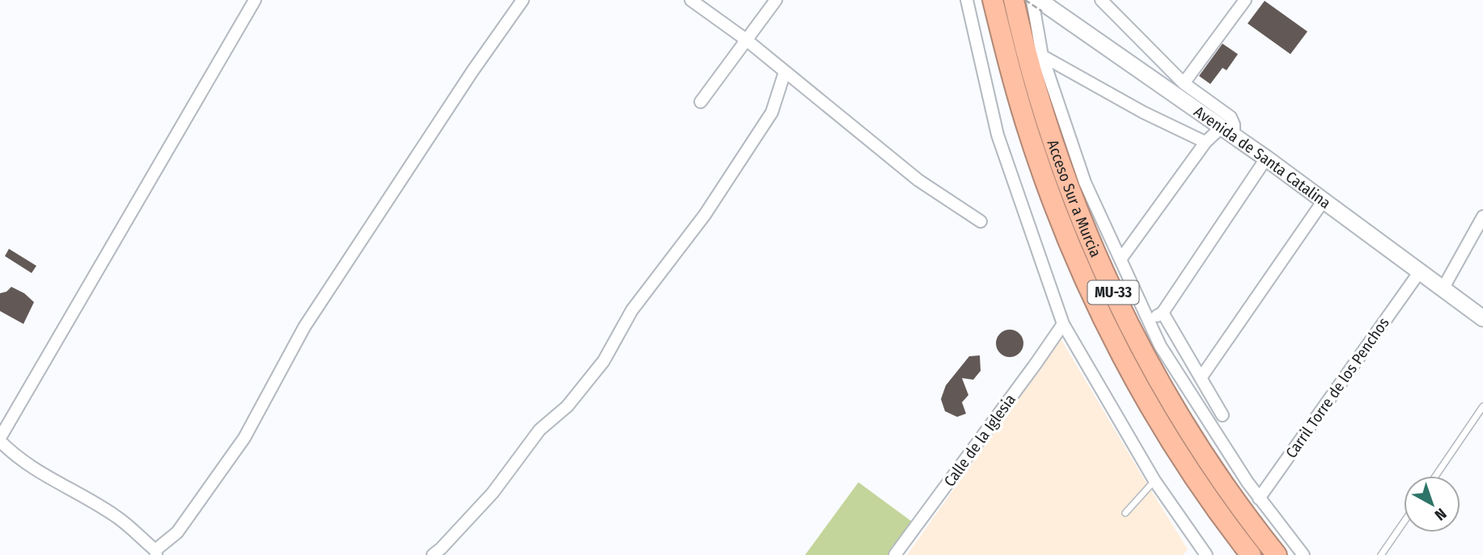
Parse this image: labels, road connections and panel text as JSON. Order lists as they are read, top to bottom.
{
  "streets": {
    "highway": ["Acceso Sur a Murcia", "MU-33"],
    "main road": ["Avenida de Santa Catalina"],
    "street": ["Carril Torre de los Penchos", "Calle de la Iglesia"]
  },
  "north": "bottom right"
}
